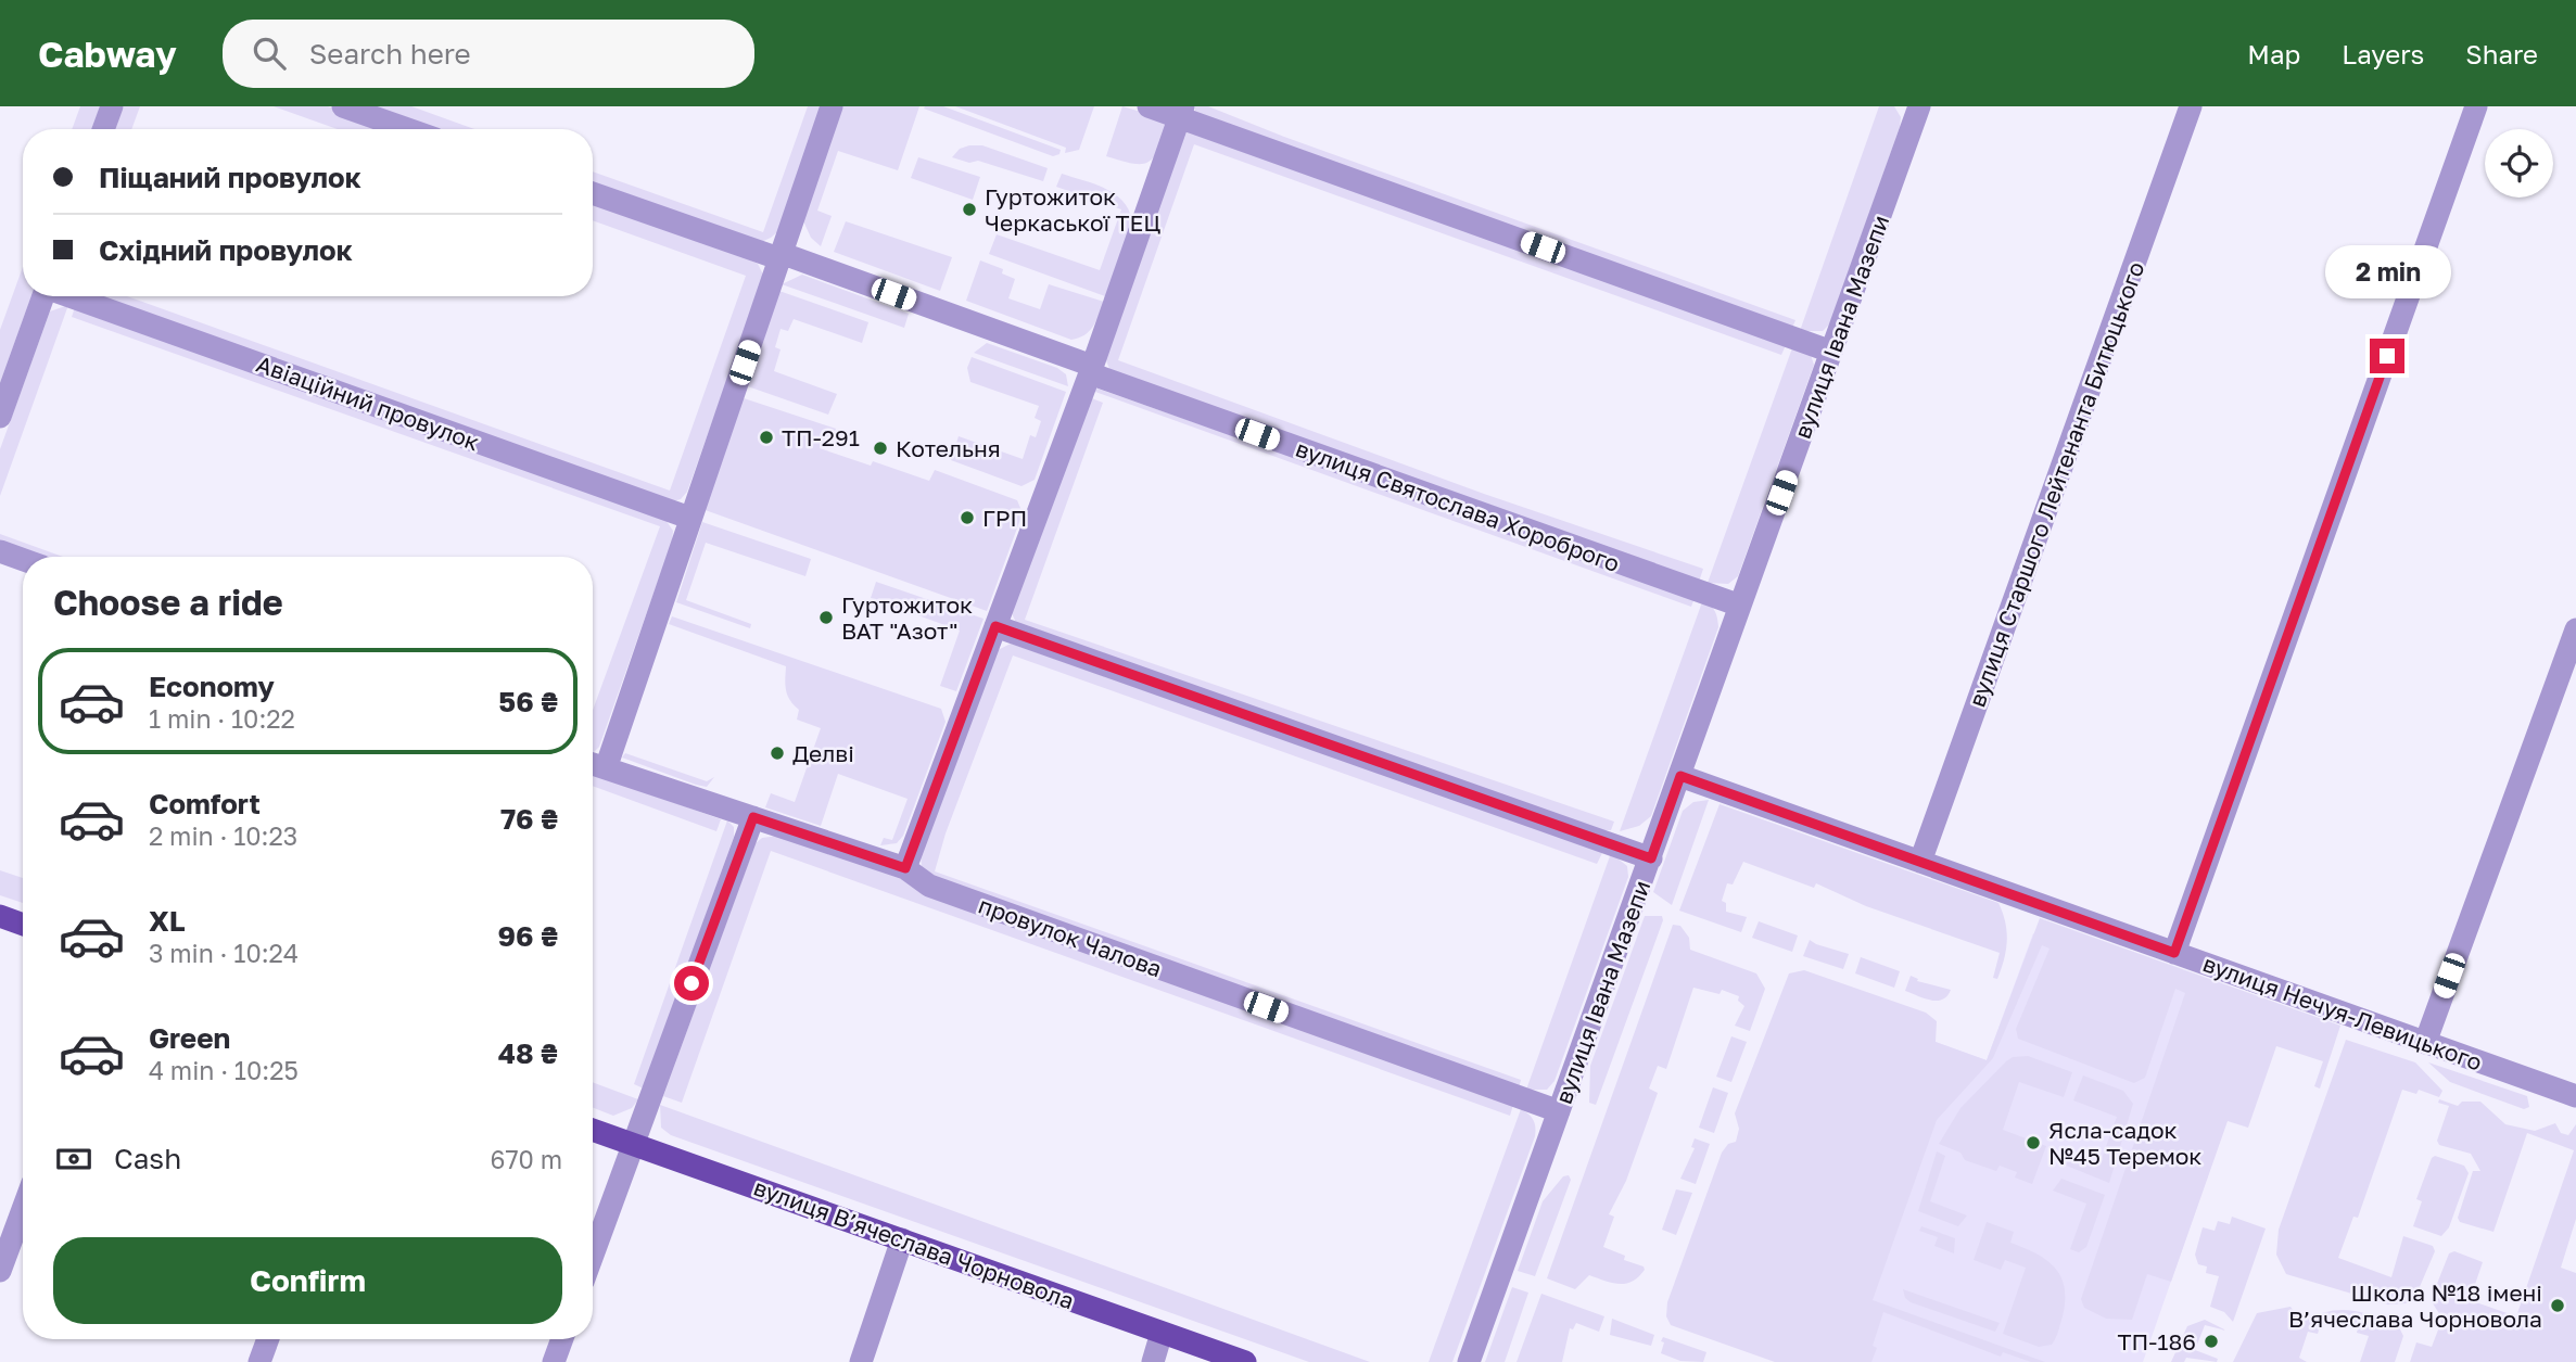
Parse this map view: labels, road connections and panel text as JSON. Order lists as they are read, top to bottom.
{
  "streets": {
    "main road": ["вулиця Вʼячеслава Чорновола"],
    "street": [
      "вулиця Івана Мазепи",
      "Авіаційний провулок",
      "вулиця Старшого Лейтенанта Битюцького",
      "вулиця Святослава Хороброго",
      "провулок Чалова",
      "вулиця Нечуя-Левицького"
    ]
  },
  "crossings": [
    ["вулиця Івана Мазепи", "вулиця Святослава Хороброго"],
    ["вулиця Івана Мазепи", "провулок Чалова"],
    ["вулиця Івана Мазепи", "вулиця Нечуя-Левицького"],
    ["вулиця Старшого Лейтенанта Битюцького", "вулиця Нечуя-Левицького"]
  ],
  "places": [
    "Гуртожиток Черкаської ТЕЦ",
    "ТП-291",
    "Котельня",
    "ГРП",
    "Гуртожиток ВАТ \"Азот\"",
    "Делві",
    "Ясла-садок №45 Теремок",
    "Школа №18 імені В’ячеслава Чорновола",
    "ТП-186"
  ],
  "page": {
    "header": "Cabway",
    "search": "Search here",
    "nav": ["Map", "Layers", "Share"],
    "banner": ["Піщаний провулок", "Східний провулок"],
    "bubble": "2 min",
    "heading": "Choose a ride",
    "list": [
      {
        "name": "Economy",
        "note": "1 min · 10:22",
        "value": "56 ₴"
      },
      {
        "name": "Comfort",
        "note": "2 min · 10:23",
        "value": "76 ₴"
      },
      {
        "name": "XL",
        "note": "3 min · 10:24",
        "value": "96 ₴"
      },
      {
        "name": "Green",
        "note": "4 min · 10:25",
        "value": "48 ₴"
      }
    ],
    "pay": ["Cash", "670 m"],
    "buttons": "Confirm"
  }
}
